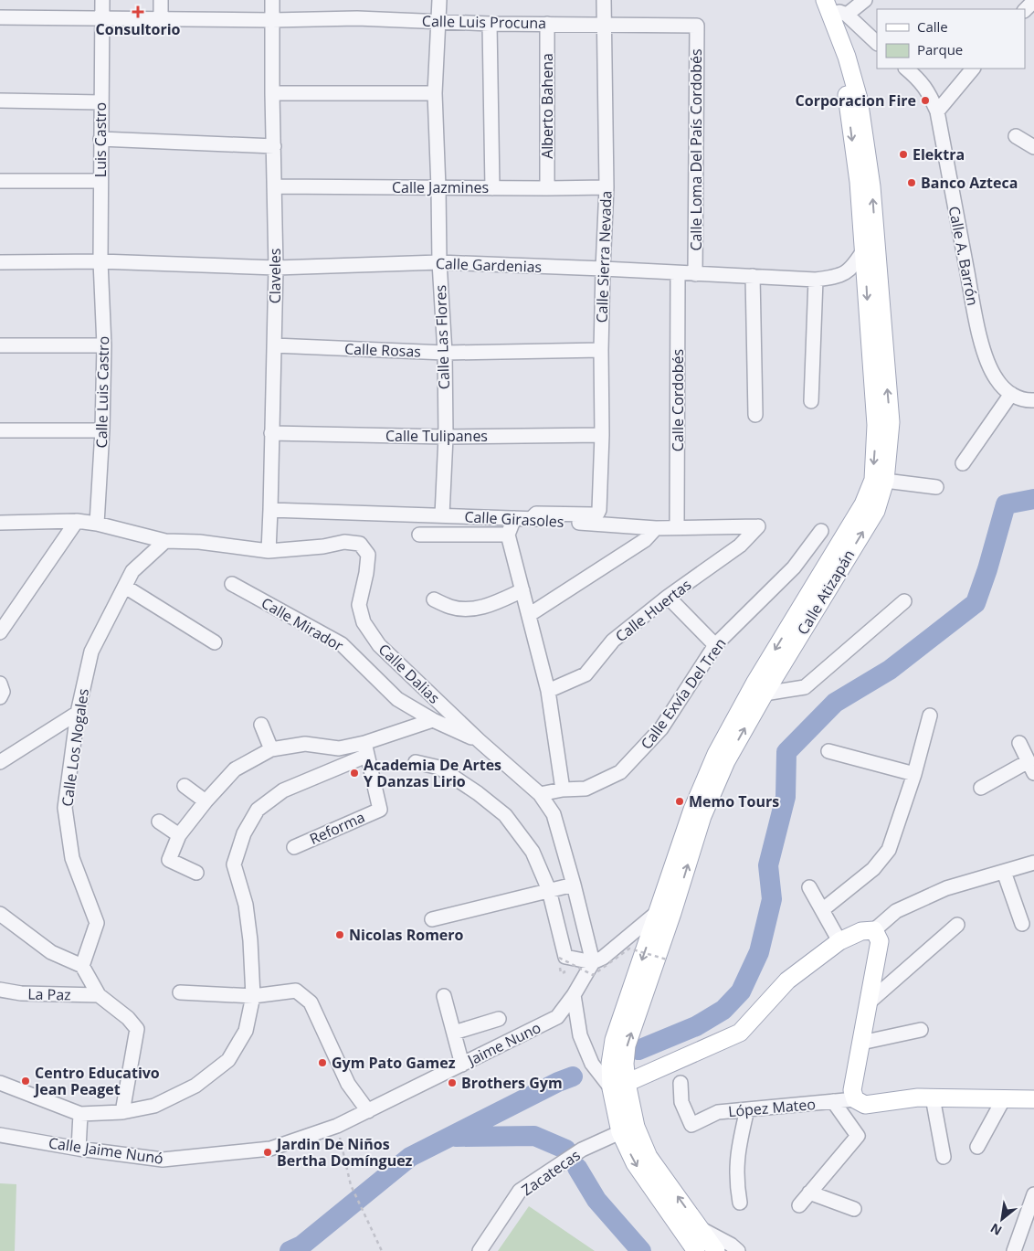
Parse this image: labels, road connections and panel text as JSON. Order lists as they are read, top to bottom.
{
  "streets": {
    "main road": ["Calle Atizapán"],
    "street": [
      "Calle Luis Procuna",
      "Alberto Bahena",
      "Luis Castro",
      "Calle Loma Del País Cordobés",
      "Calle Jazmines",
      "Calle A. Barrón",
      "Calle Sierra Nevada",
      "Calle Gardenias",
      "Claveles",
      "Calle Las Flores",
      "Calle Rosas",
      "Calle Luis Castro",
      "Calle Cordobés",
      "Calle Tulipanes",
      "Calle Girasoles",
      "Calle Huertas",
      "Calle Mirador",
      "Calle Dalias",
      "Calle Exvía Del Tren",
      "Calle Los Nogales",
      "Reforma",
      "La Paz",
      "Jaime Nuno",
      "López Mateo",
      "Calle Jaime Nunó",
      "Zacatecas"
    ]
  },
  "crossings": [
    ["Calle Luis Procuna", "Alberto Bahena"],
    ["Calle Luis Procuna", "Luis Castro"],
    ["Calle Luis Procuna", "Calle Loma Del País Cordobés"],
    ["Calle Luis Procuna", "Calle Sierra Nevada"],
    ["Calle Luis Procuna", "Claveles"],
    ["Calle Luis Procuna", "Calle Las Flores"],
    ["Alberto Bahena", "Calle Jazmines"],
    ["Luis Castro", "Calle Gardenias"],
    ["Luis Castro", "Calle Luis Castro"],
    ["Calle Loma Del País Cordobés", "Calle Gardenias"],
    ["Calle Jazmines", "Calle Sierra Nevada"],
    ["Calle Jazmines", "Claveles"],
    ["Calle Jazmines", "Calle Las Flores"],
    ["Calle Sierra Nevada", "Calle Gardenias"],
    ["Calle Sierra Nevada", "Calle Rosas"],
    ["Calle Sierra Nevada", "Calle Tulipanes"],
    ["Calle Sierra Nevada", "Calle Girasoles"],
    ["Calle Gardenias", "Claveles"],
    ["Calle Gardenias", "Calle Las Flores"],
    ["Calle Gardenias", "Calle Luis Castro"],
    ["Calle Gardenias", "Calle Cordobés"],
    ["Calle Gardenias", "Calle Atizapán"],
    ["Claveles", "Calle Rosas"],
    ["Claveles", "Calle Tulipanes"],
    ["Claveles", "Calle Girasoles"],
    ["Claveles", "Calle Dalias"],
    ["Calle Las Flores", "Calle Rosas"],
    ["Calle Las Flores", "Calle Tulipanes"],
    ["Calle Las Flores", "Calle Girasoles"],
    ["Calle Cordobés", "Calle Girasoles"],
    ["Calle Girasoles", "Calle Huertas"],
    ["Calle Mirador", "Calle Dalias"],
    ["Jaime Nuno", "Calle Jaime Nunó"]
  ],
  "places": {
    "health": ["Consultorio"],
    "other": [
      "Corporacion Fire",
      "Elektra",
      "Banco Azteca",
      "Academia De Artes Y Danzas Lirio",
      "Memo Tours",
      "Nicolas Romero",
      "Gym Pato Gamez",
      "Centro Educativo Jean Peaget",
      "Brothers Gym",
      "Jardin De Niños Bertha Domínguez"
    ]
  },
  "legend": ["Calle", "Parque"],
  "north": "bottom left"
}
